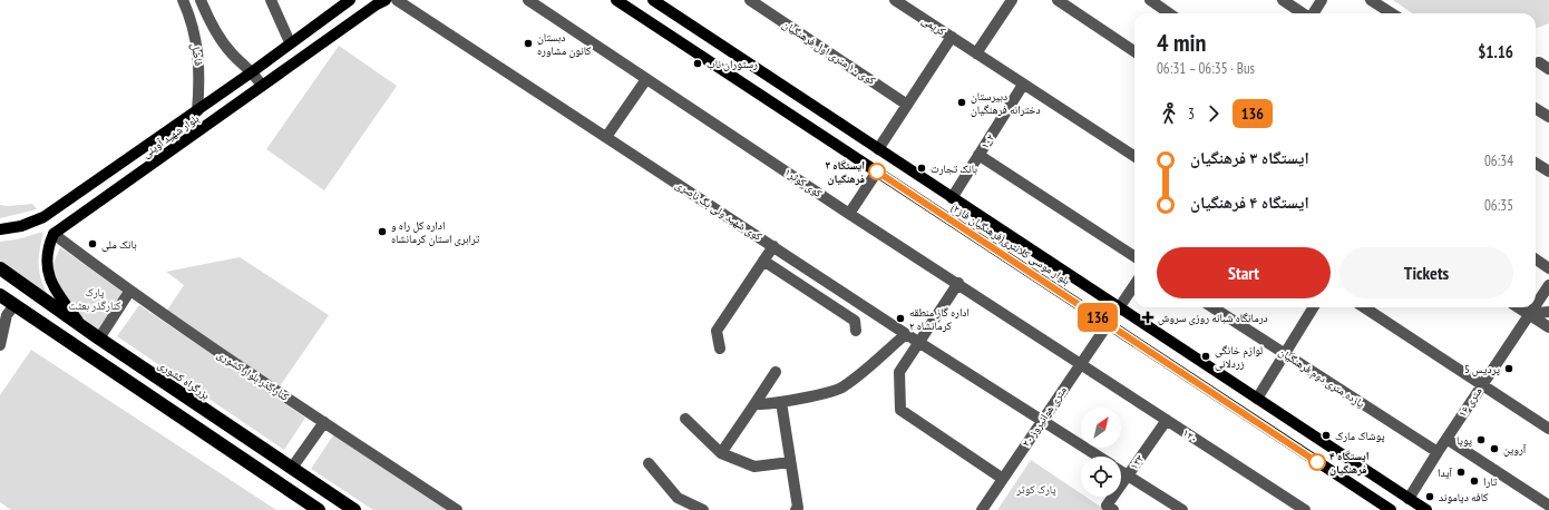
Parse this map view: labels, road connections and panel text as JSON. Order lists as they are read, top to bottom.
{
  "streets": {
    "highway": ["بزرگراه کشوری"],
    "main road": ["بلوار شهید آوینی", "بلوار موسی کلانتری(فرهنگیان فاز۲)"],
    "street": [
      "کریمی",
      "کوی ۱۰ متری اول فرهنگیان",
      "فاضل",
      "۱۰۲",
      "کوی کوثر۱",
      "کوی شهید ولی بگ ناصری",
      "کنار گذر بلوار کشوری",
      "یازده متری دوم فرهنگیان",
      "۱۶ متری",
      "۲۰ متری هوانیروز",
      "۱۲۰",
      "۱۲۳"
    ]
  },
  "crossings": [
    ["کریمی", "۱۰۲"],
    ["فاضل", "بلوار شهید آوینی"],
    ["بلوار شهید آوینی", "کنار گذر بلوار کشوری"],
    ["۱۰۲", "بلوار موسی کلانتری(فرهنگیان فاز۲)"],
    ["کوی کوثر۱", "۲۰ متری هوانیروز"],
    ["کوی کوثر۱", "۱۲۰"],
    ["کوی شهید ولی بگ ناصری", "۲۰ متری هوانیروز"],
    ["کوی شهید ولی بگ ناصری", "۱۲۳"],
    ["بلوار موسی کلانتری(فرهنگیان فاز۲)", "۱۶ متری"],
    ["بلوار موسی کلانتری(فرهنگیان فاز۲)", "۲۰ متری هوانیروز"],
    ["یازده متری دوم فرهنگیان", "۱۶ متری"],
    ["۲۰ متری هوانیروز", "۱۲۰"],
    ["۱۲۰", "۱۲۳"]
  ],
  "parks": ["پارک کنارگذر بعثت", "پارک کوثر"],
  "places": {
    "other": [
      "دبستان کانون مشاوره",
      "رستوران ناب",
      "دبیرستان دخترانه فرهنگیان",
      "بانک تجارت",
      "ایستگاه ۳ فرهنگیان",
      "اداره کل راه و ترابری استان کرمانشاه",
      "بانک ملی",
      "اداره گاز منطقه ۲ کرمانشاه",
      "لوازم خانگی زردلانی",
      "پردیس 5",
      "پوشاک مارک",
      "پویا",
      "آروین",
      "ایستگاه ۴ فرهنگیان",
      "آیدا",
      "تارا",
      "کافه دیاموند"
    ],
    "health": ["درمانگاه شبانه روزی سروش"]
  },
  "lines": ["bus line 136"],
  "north": "top right",
  "page": {
    "on_map": "136",
    "heading": ["4 min", "06:31 – 06:35 · Bus", "$1.16"],
    "legs": ["3", "136"],
    "list": [
      {
        "name": "ایستگاه ۳ فرهنگیان",
        "value": "06:34"
      },
      {
        "name": "ایستگاه ۴ فرهنگیان",
        "value": "06:35"
      }
    ],
    "buttons": ["Start", "Tickets"]
  }
}
